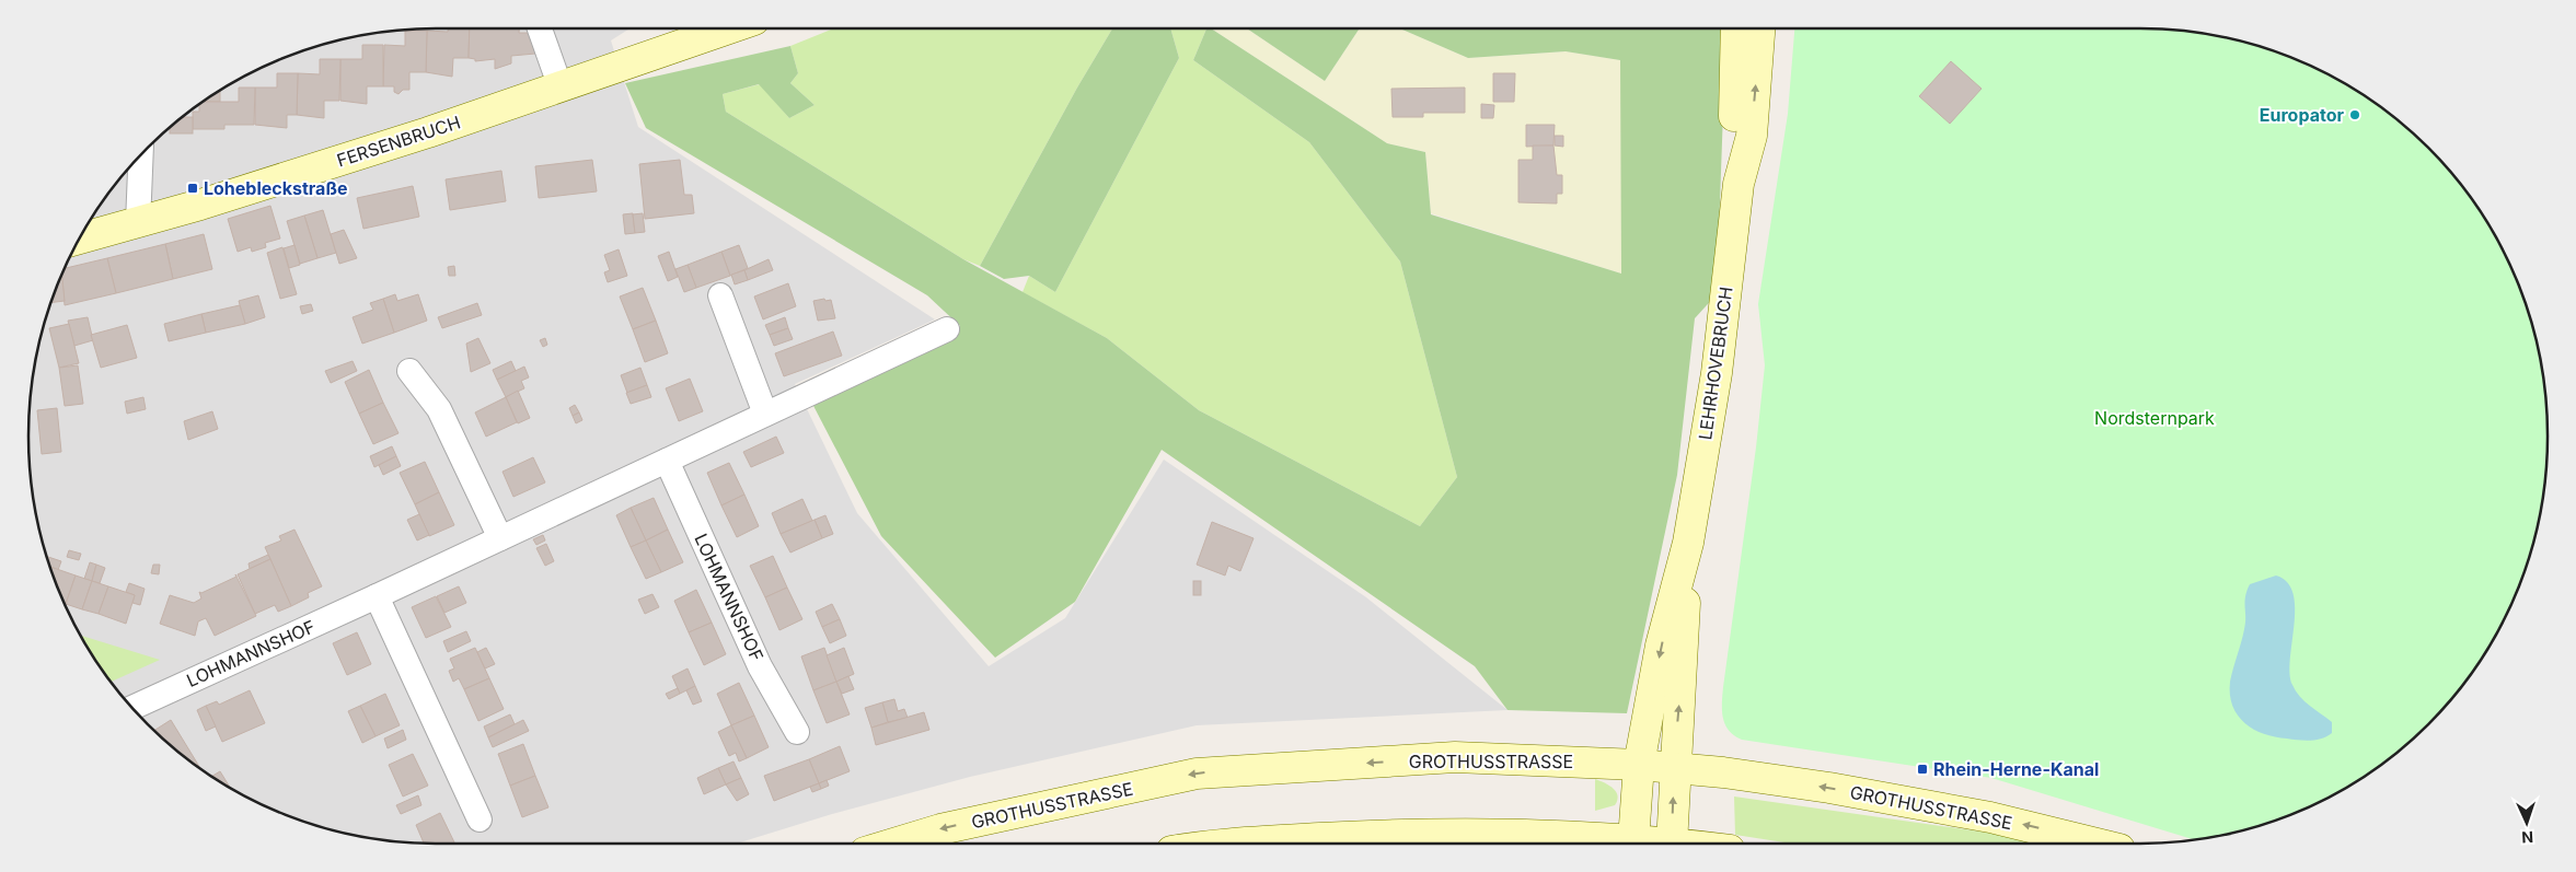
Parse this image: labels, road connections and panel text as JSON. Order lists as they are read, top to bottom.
{
  "streets": {
    "street": [
      "FERSENBRUCH",
      "LEHRHOVEBRUCH",
      "LOHMANNSHOF",
      "GROTHUSSTRASSE"
    ]
  },
  "crossings": [
    ["LEHRHOVEBRUCH", "GROTHUSSTRASSE"]
  ],
  "parks": ["Nordsternpark"],
  "places": {
    "other": ["Europator"],
    "transit": ["Lohebleckstraße", "Rhein-Herne-Kanal"]
  },
  "north": "bottom"
}
